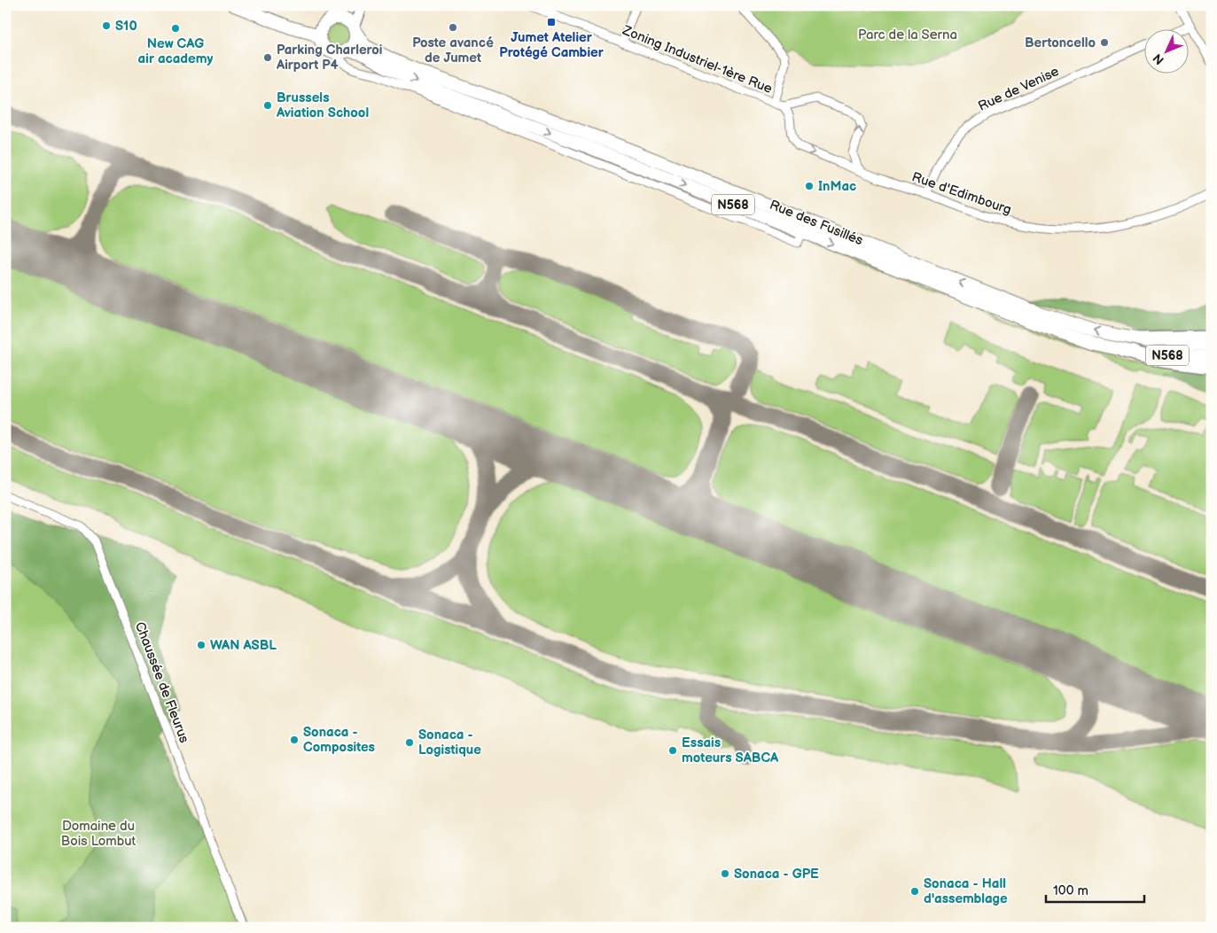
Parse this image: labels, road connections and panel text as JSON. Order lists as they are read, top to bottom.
{
  "streets": {
    "highway": ["N568", "Rue des Fusillés"],
    "street": [
      "Zoning Industriel-1ère Rue",
      "Rue de Venise",
      "Rue d'Edimbourg",
      "Chaussée de Fleurus"
    ]
  },
  "crossings": [
    ["Rue de Venise", "Rue d'Edimbourg"],
    ["N568", "Rue des Fusillés"]
  ],
  "parks": ["Parc de la Serna", "Domaine du Bois Lombut"],
  "places": {
    "transit": ["Jumet Atelier Protégé Cambier"],
    "other": [
      "S10",
      "Poste avancé de Jumet",
      "New CAG air academy",
      "Bertoncello",
      "Parking Charleroi Airport P4",
      "Brussels Aviation School",
      "InMac",
      "WAN ASBL",
      "Sonaca - Composites",
      "Sonaca - Logistique",
      "Essais moteurs SABCA",
      "Sonaca - GPE",
      "Sonaca - Hall d'assemblage"
    ]
  },
  "scale_bar": "100 m",
  "north": "bottom left"
}
